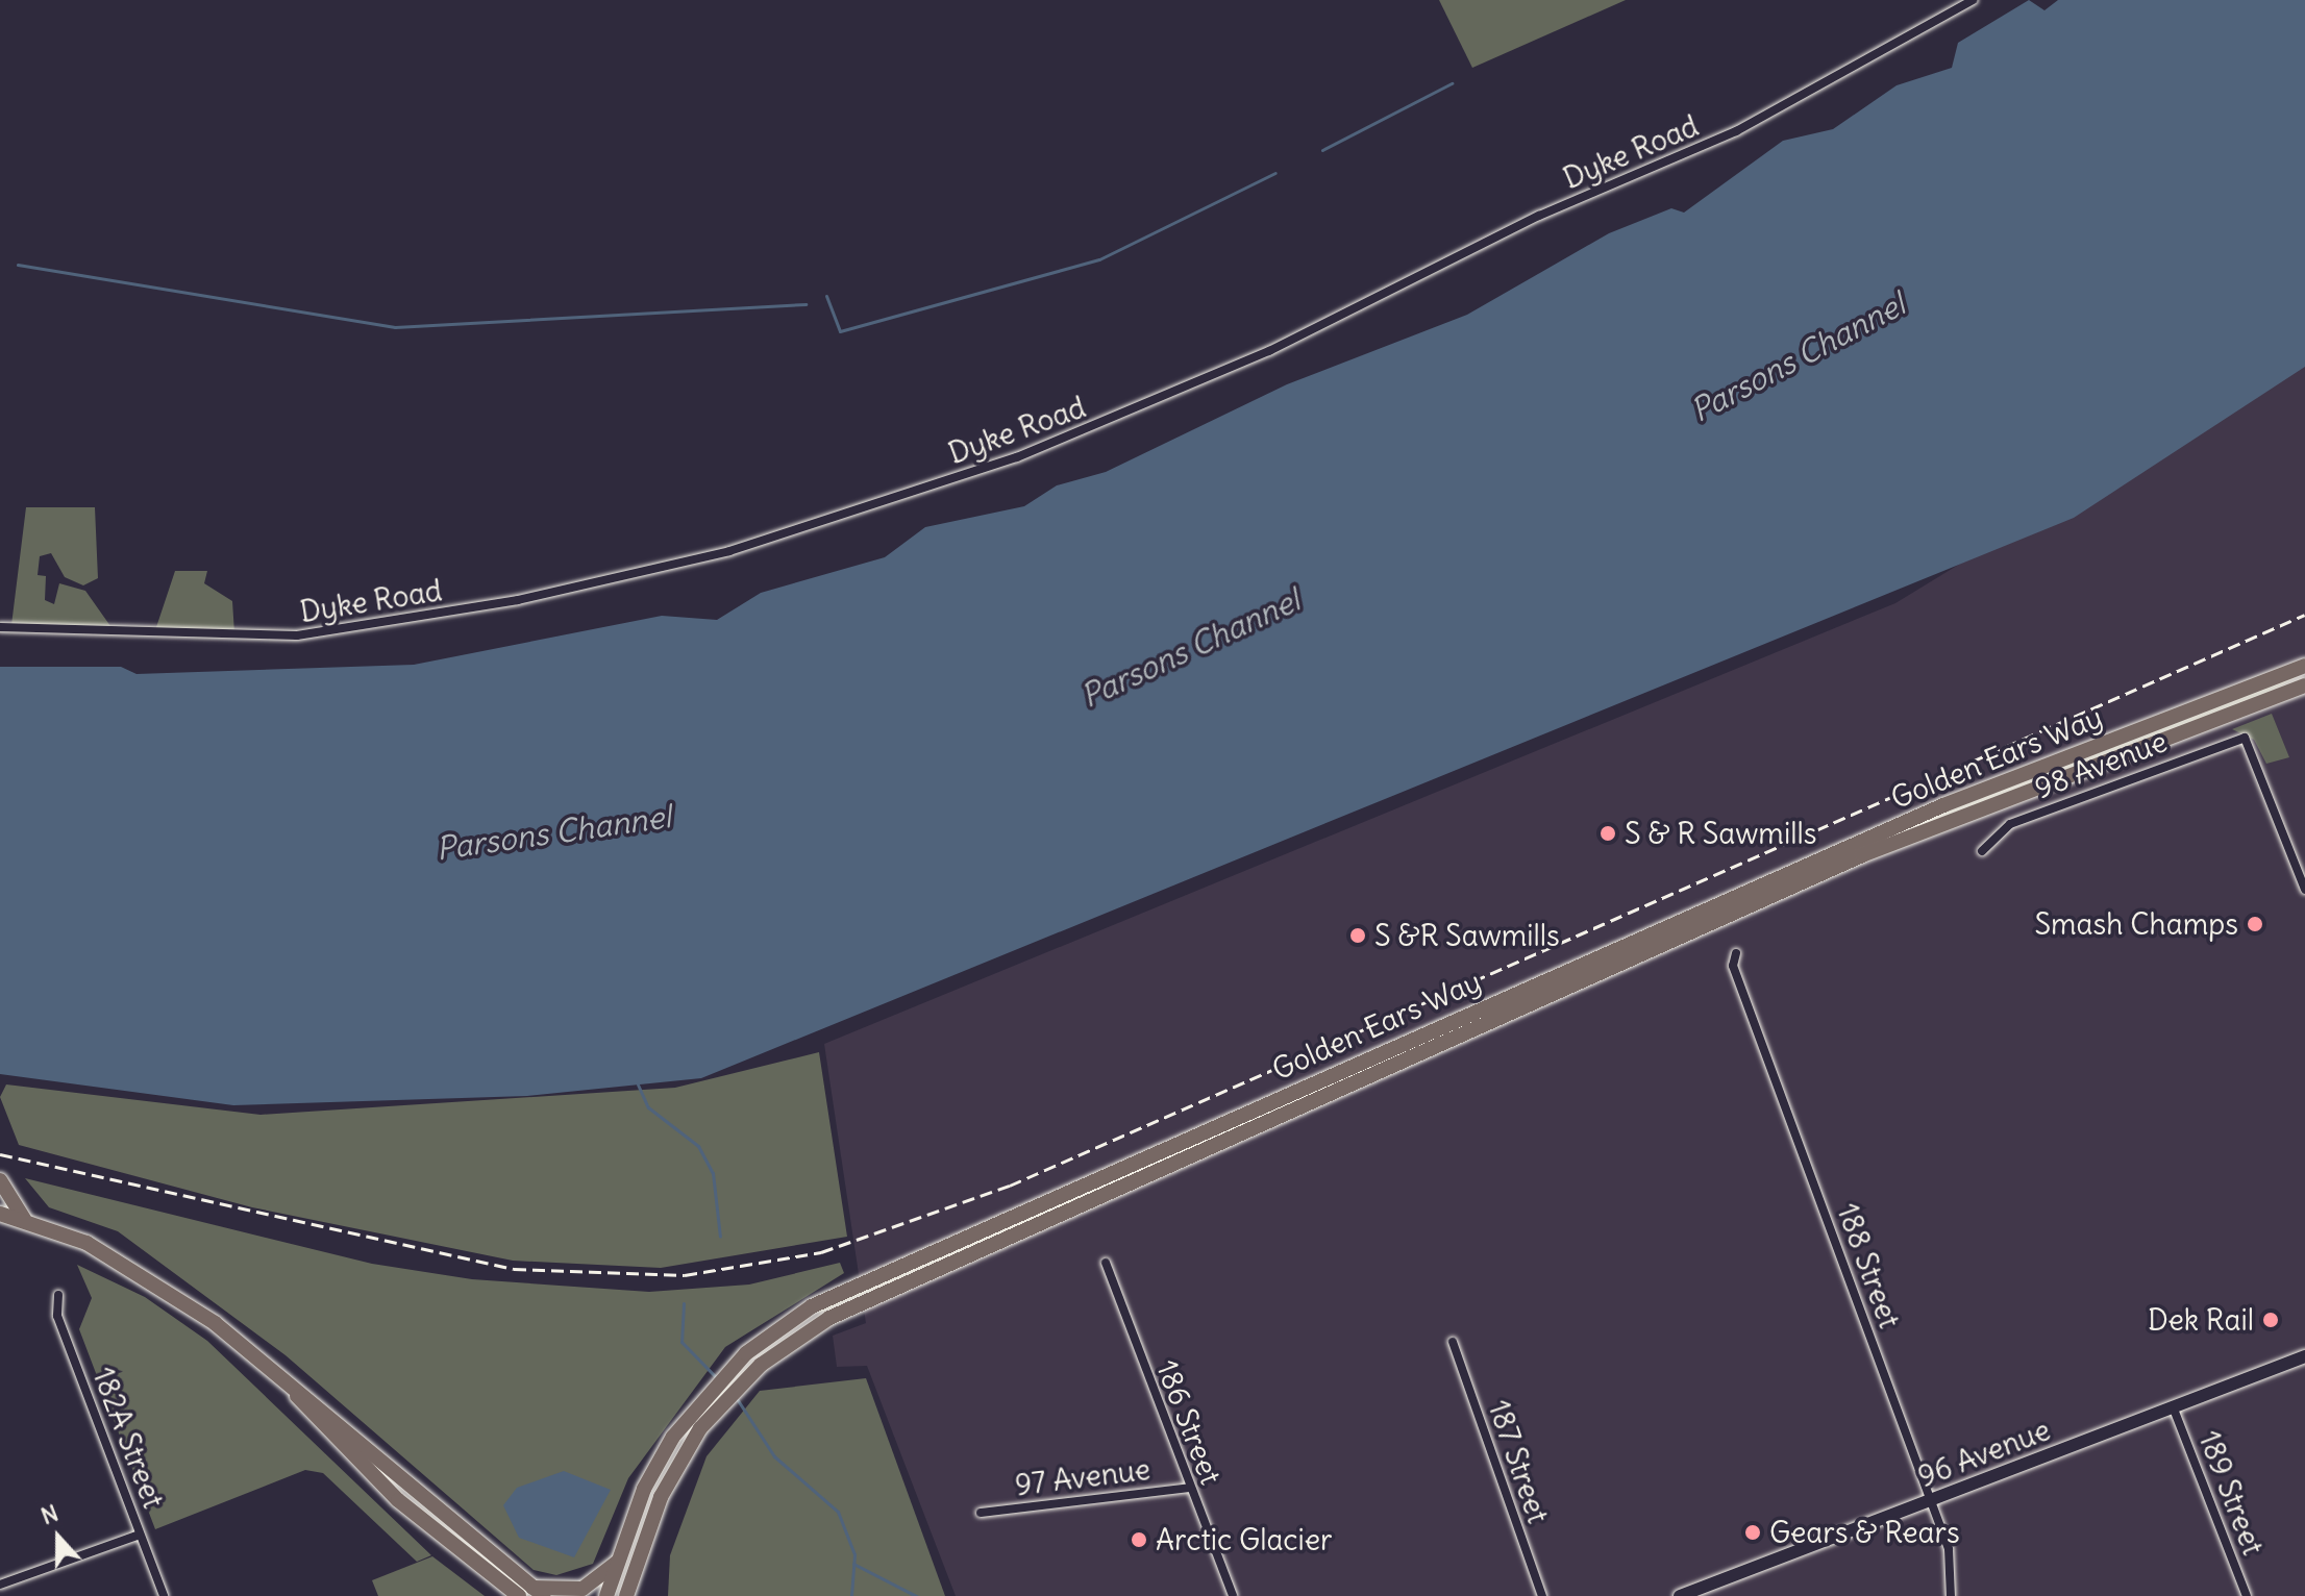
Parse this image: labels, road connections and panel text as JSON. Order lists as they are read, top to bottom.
{
  "streets": {
    "main road": ["Golden Ears Way", "96 Avenue"],
    "street": [
      "Dyke Road",
      "98 Avenue",
      "188 Street",
      "186 Street",
      "182A Street",
      "187 Street",
      "97 Avenue",
      "189 Street"
    ]
  },
  "crossings": [
    ["188 Street", "96 Avenue"],
    ["186 Street", "97 Avenue"],
    ["96 Avenue", "189 Street"]
  ],
  "water": ["Parsons Channel"],
  "places": [
    "S & R Sawmills",
    "Smash Champs",
    "S &R Sawmills",
    "Dek Rail",
    "Gears & Rears",
    "Arctic Glacier"
  ],
  "north": "top"
}
